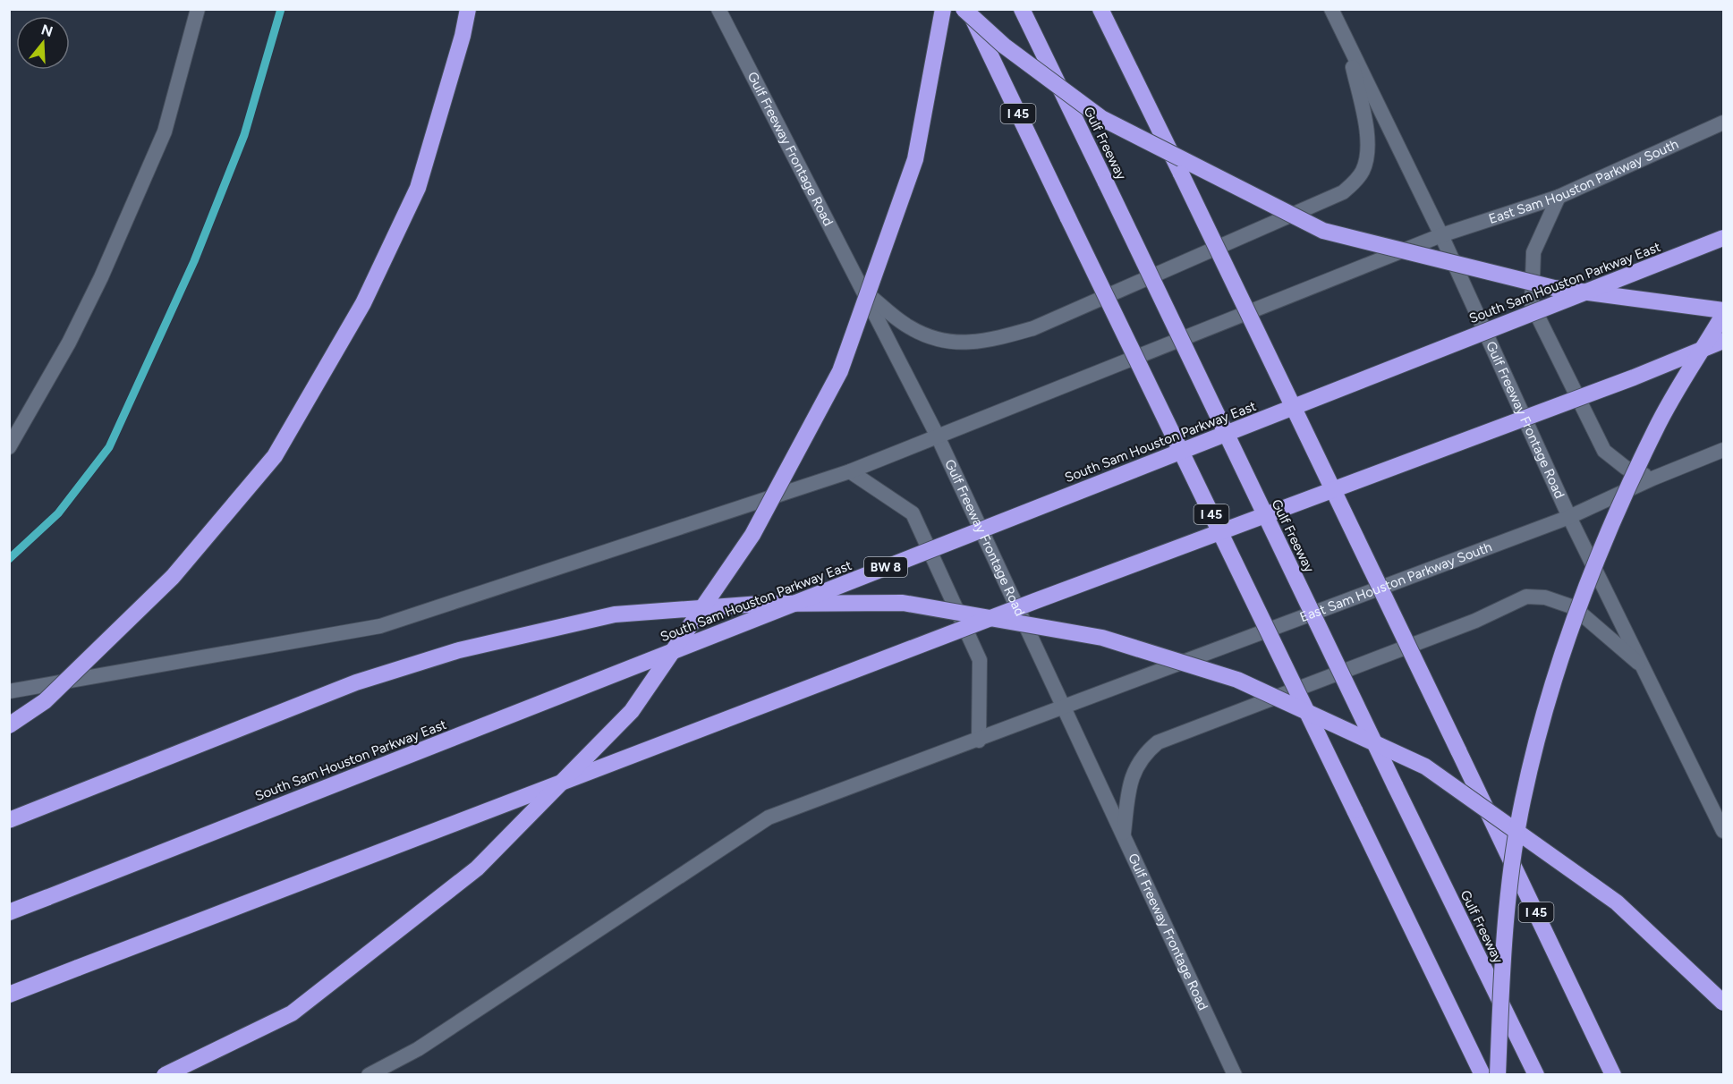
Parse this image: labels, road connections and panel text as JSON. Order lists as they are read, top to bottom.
{
  "streets": {
    "highway": [
      "I 45",
      "Gulf Freeway",
      "South Sam Houston Parkway East",
      "BW 8"
    ],
    "main road": ["Gulf Freeway Frontage Road", "East Sam Houston Parkway South"]
  },
  "crossings": [
    ["Gulf Freeway Frontage Road", "East Sam Houston Parkway South"]
  ],
  "north": "top"
}
